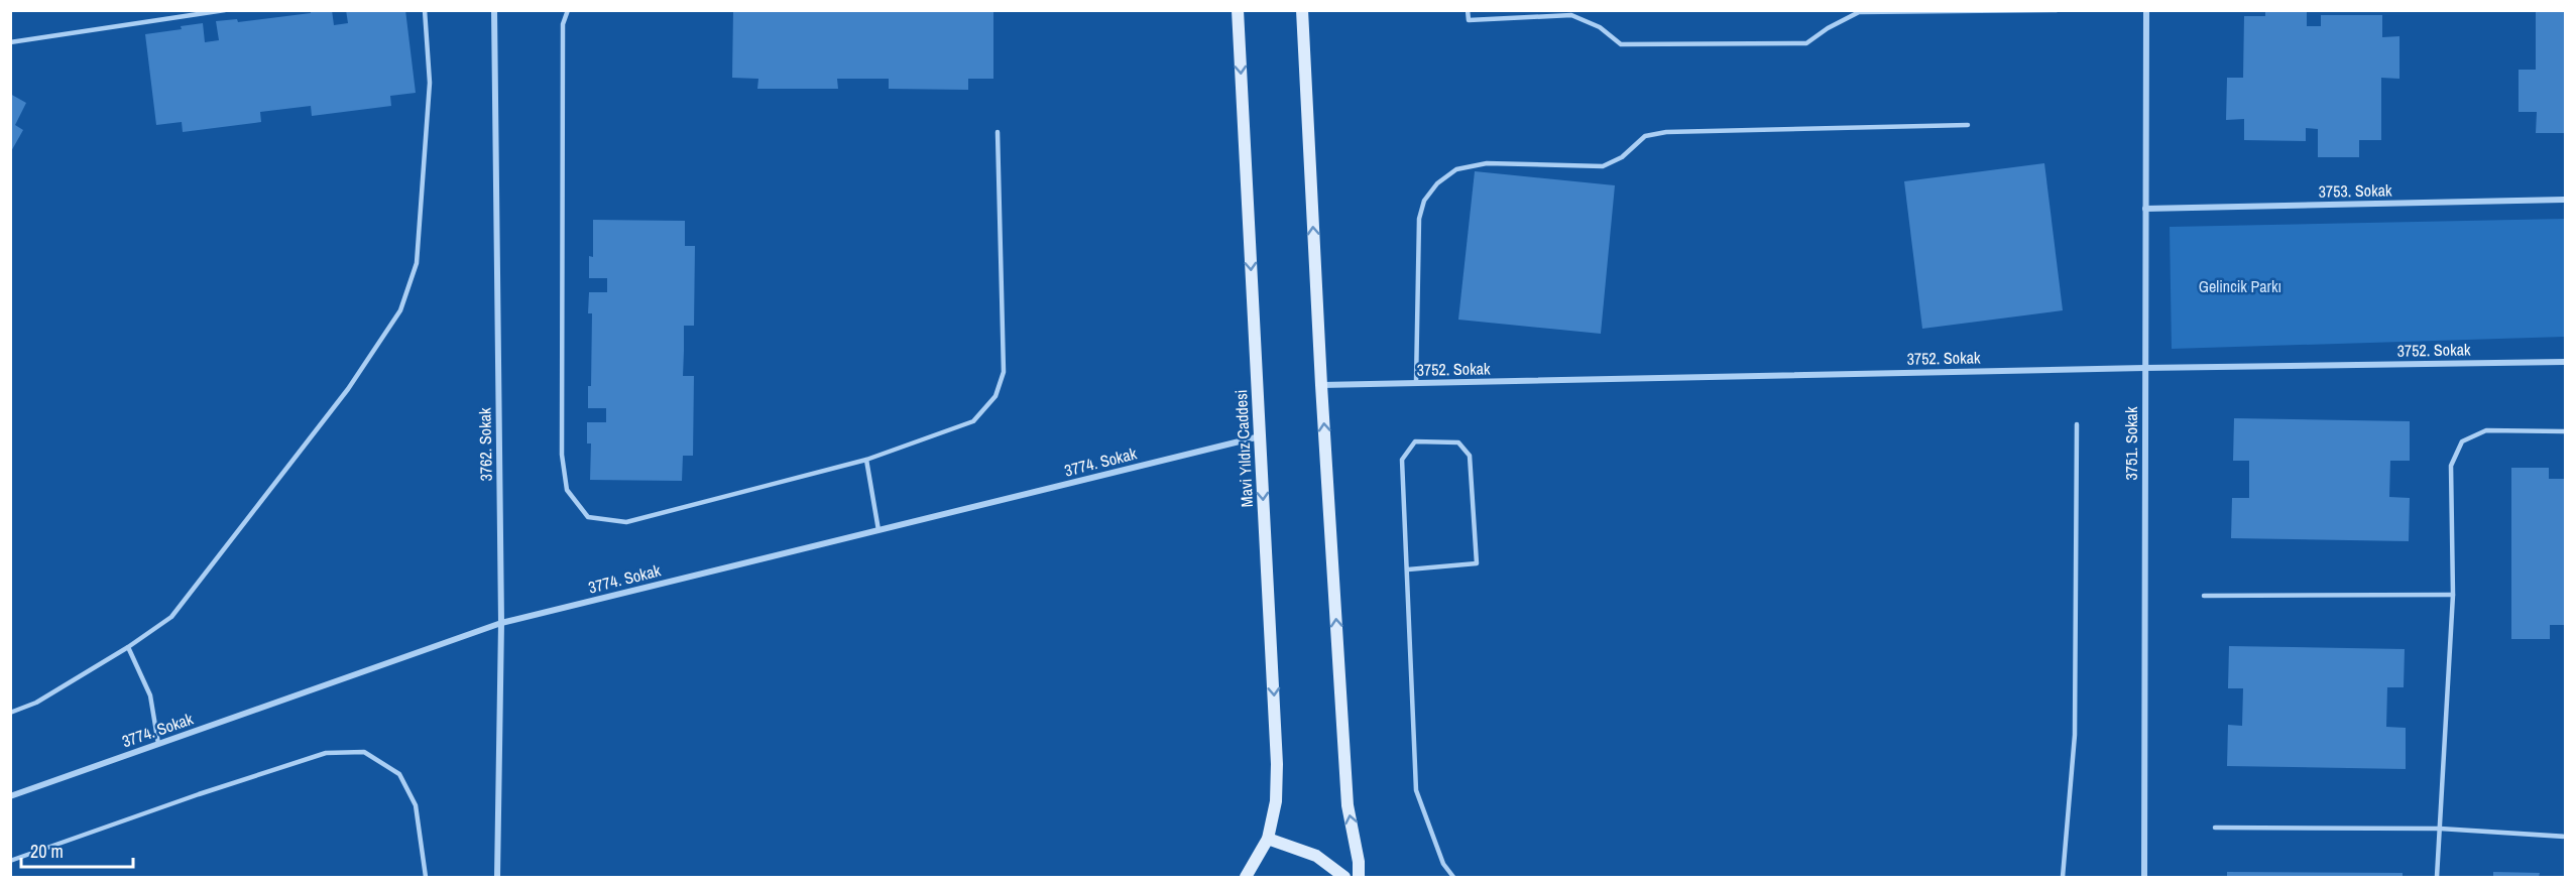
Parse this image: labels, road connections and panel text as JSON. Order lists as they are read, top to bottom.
{
  "streets": {
    "main road": ["Mavi Yıldız Caddesi"],
    "street": [
      "3753. Sokak",
      "3752. Sokak",
      "3751. Sokak",
      "3762. Sokak",
      "3774. Sokak"
    ]
  },
  "crossings": [
    ["3753. Sokak", "3751. Sokak"],
    ["3752. Sokak", "3751. Sokak"],
    ["3762. Sokak", "3774. Sokak"],
    ["Mavi Yıldız Caddesi", "3774. Sokak"]
  ],
  "parks": ["Gelincik Parkı"],
  "scale_bar": "20 m"
}
